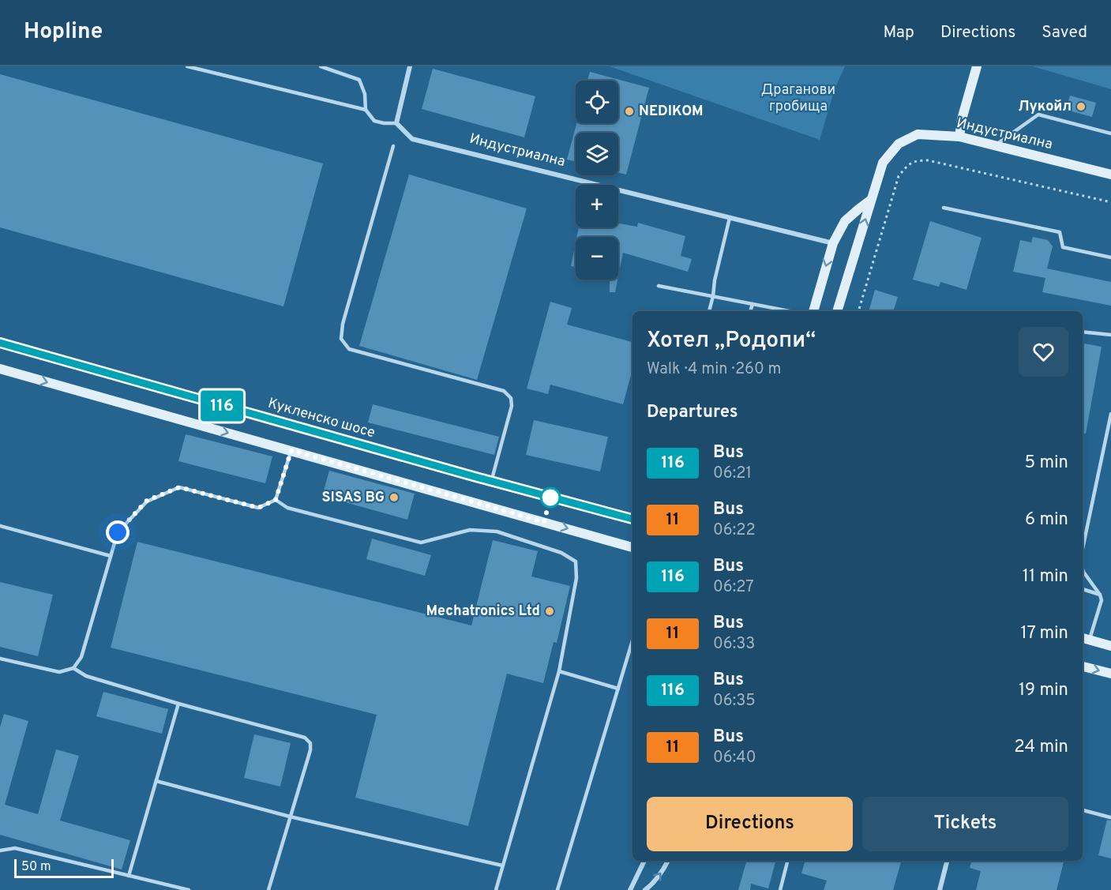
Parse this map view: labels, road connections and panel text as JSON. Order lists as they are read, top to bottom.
{
  "streets": {
    "main road": ["Индустриална", "Кукленско шосе"]
  },
  "parks": ["Драганови гробища"],
  "places": [
    "Лукойл",
    "NEDIKOM",
    "SISAS BG",
    "Mechatronics Ltd"
  ],
  "lines": ["bus line 116"],
  "scale_bar": "50 m",
  "page": {
    "header": "Hopline",
    "nav": ["Map", "Directions", "Saved"],
    "on_map": "116",
    "map_buttons": ["+", "−"],
    "heading": [
      ["Хотел „Родопи“", "Walk · 4 min · 260 m"],
      "Departures"
    ],
    "list": [
      {
        "mark": "116",
        "name": "Bus",
        "note": "06:21",
        "value": "5 min"
      },
      {
        "mark": "11",
        "name": "Bus",
        "note": "06:22",
        "value": "6 min"
      },
      {
        "mark": "116",
        "name": "Bus",
        "note": "06:27",
        "value": "11 min"
      },
      {
        "mark": "11",
        "name": "Bus",
        "note": "06:33",
        "value": "17 min"
      },
      {
        "mark": "116",
        "name": "Bus",
        "note": "06:35",
        "value": "19 min"
      },
      {
        "mark": "11",
        "name": "Bus",
        "note": "06:40",
        "value": "24 min"
      }
    ],
    "buttons": ["Directions", "Tickets"],
    "scale": "50 m"
  }
}
